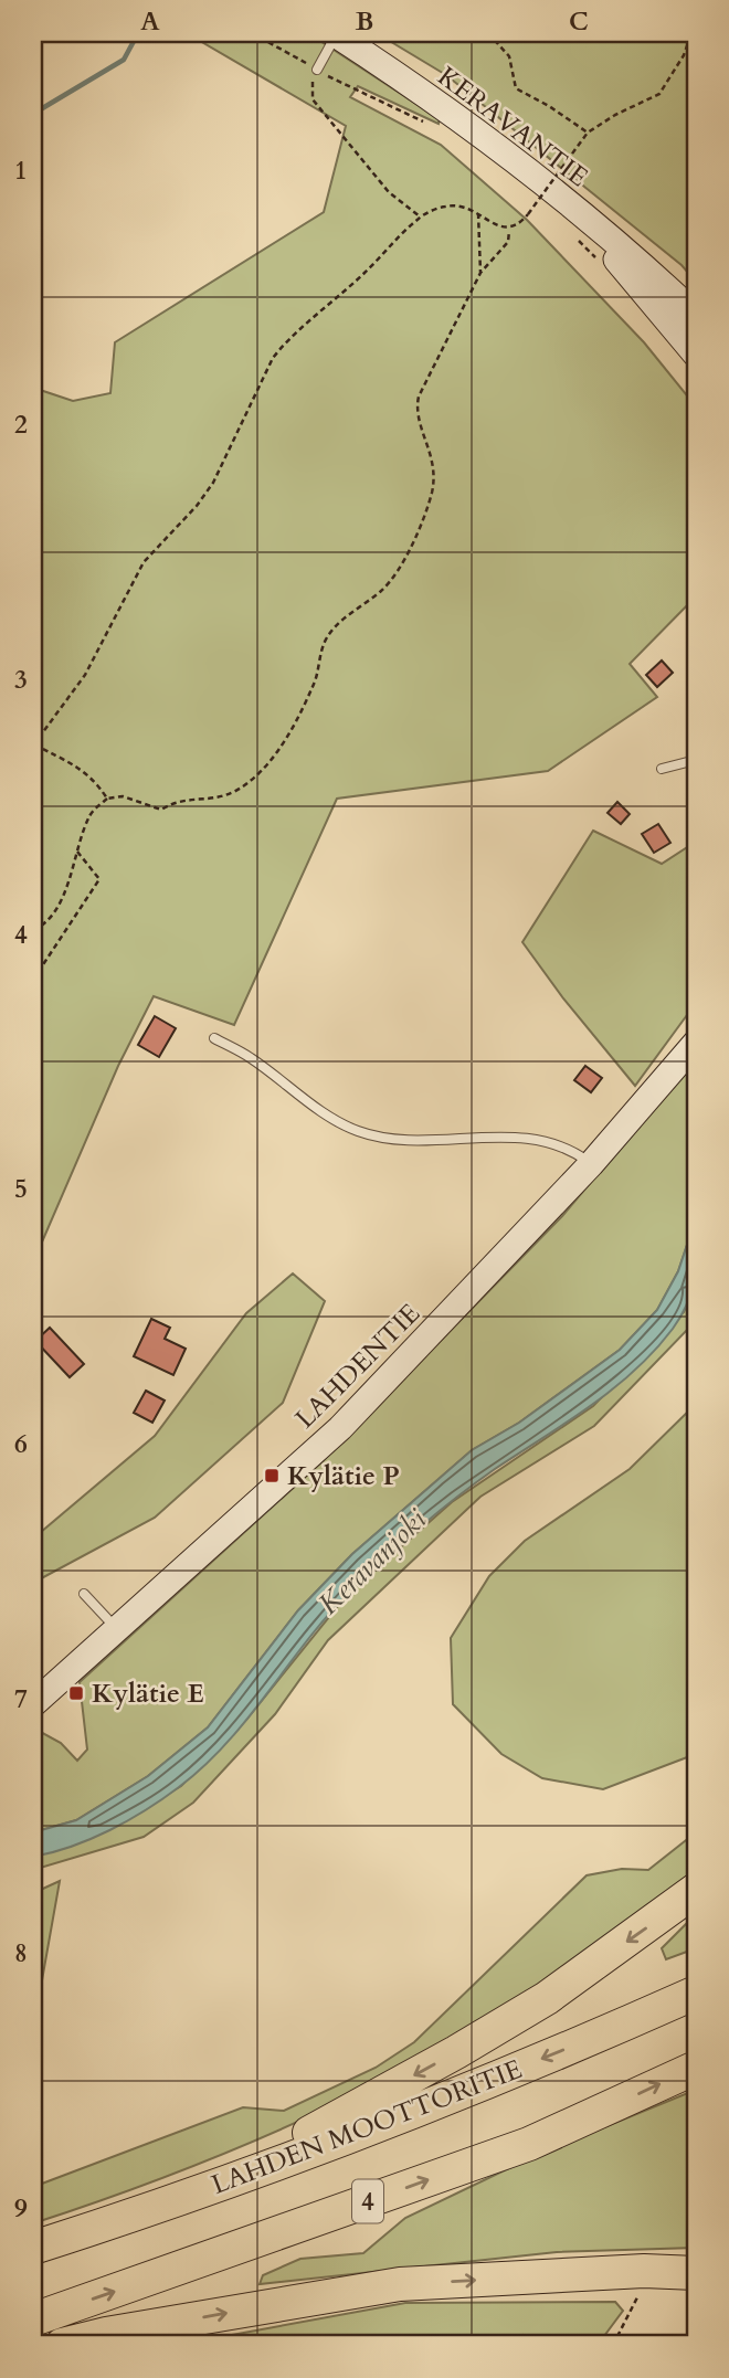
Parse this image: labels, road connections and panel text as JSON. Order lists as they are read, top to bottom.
{
  "streets": {
    "highway": ["LAHDEN MOOTTORITIE", "4"],
    "main road": ["KERAVANTIE", "LAHDENTIE"]
  },
  "water": ["Keravanjoki"],
  "places": {
    "transit": ["Kylätie P", "Kylätie E"]
  },
  "grid": {
    "columns": ["A", "B", "C"],
    "rows": [
      "1",
      "2",
      "3",
      "4",
      "5",
      "6",
      "7",
      "8",
      "9"
    ]
  }
}
